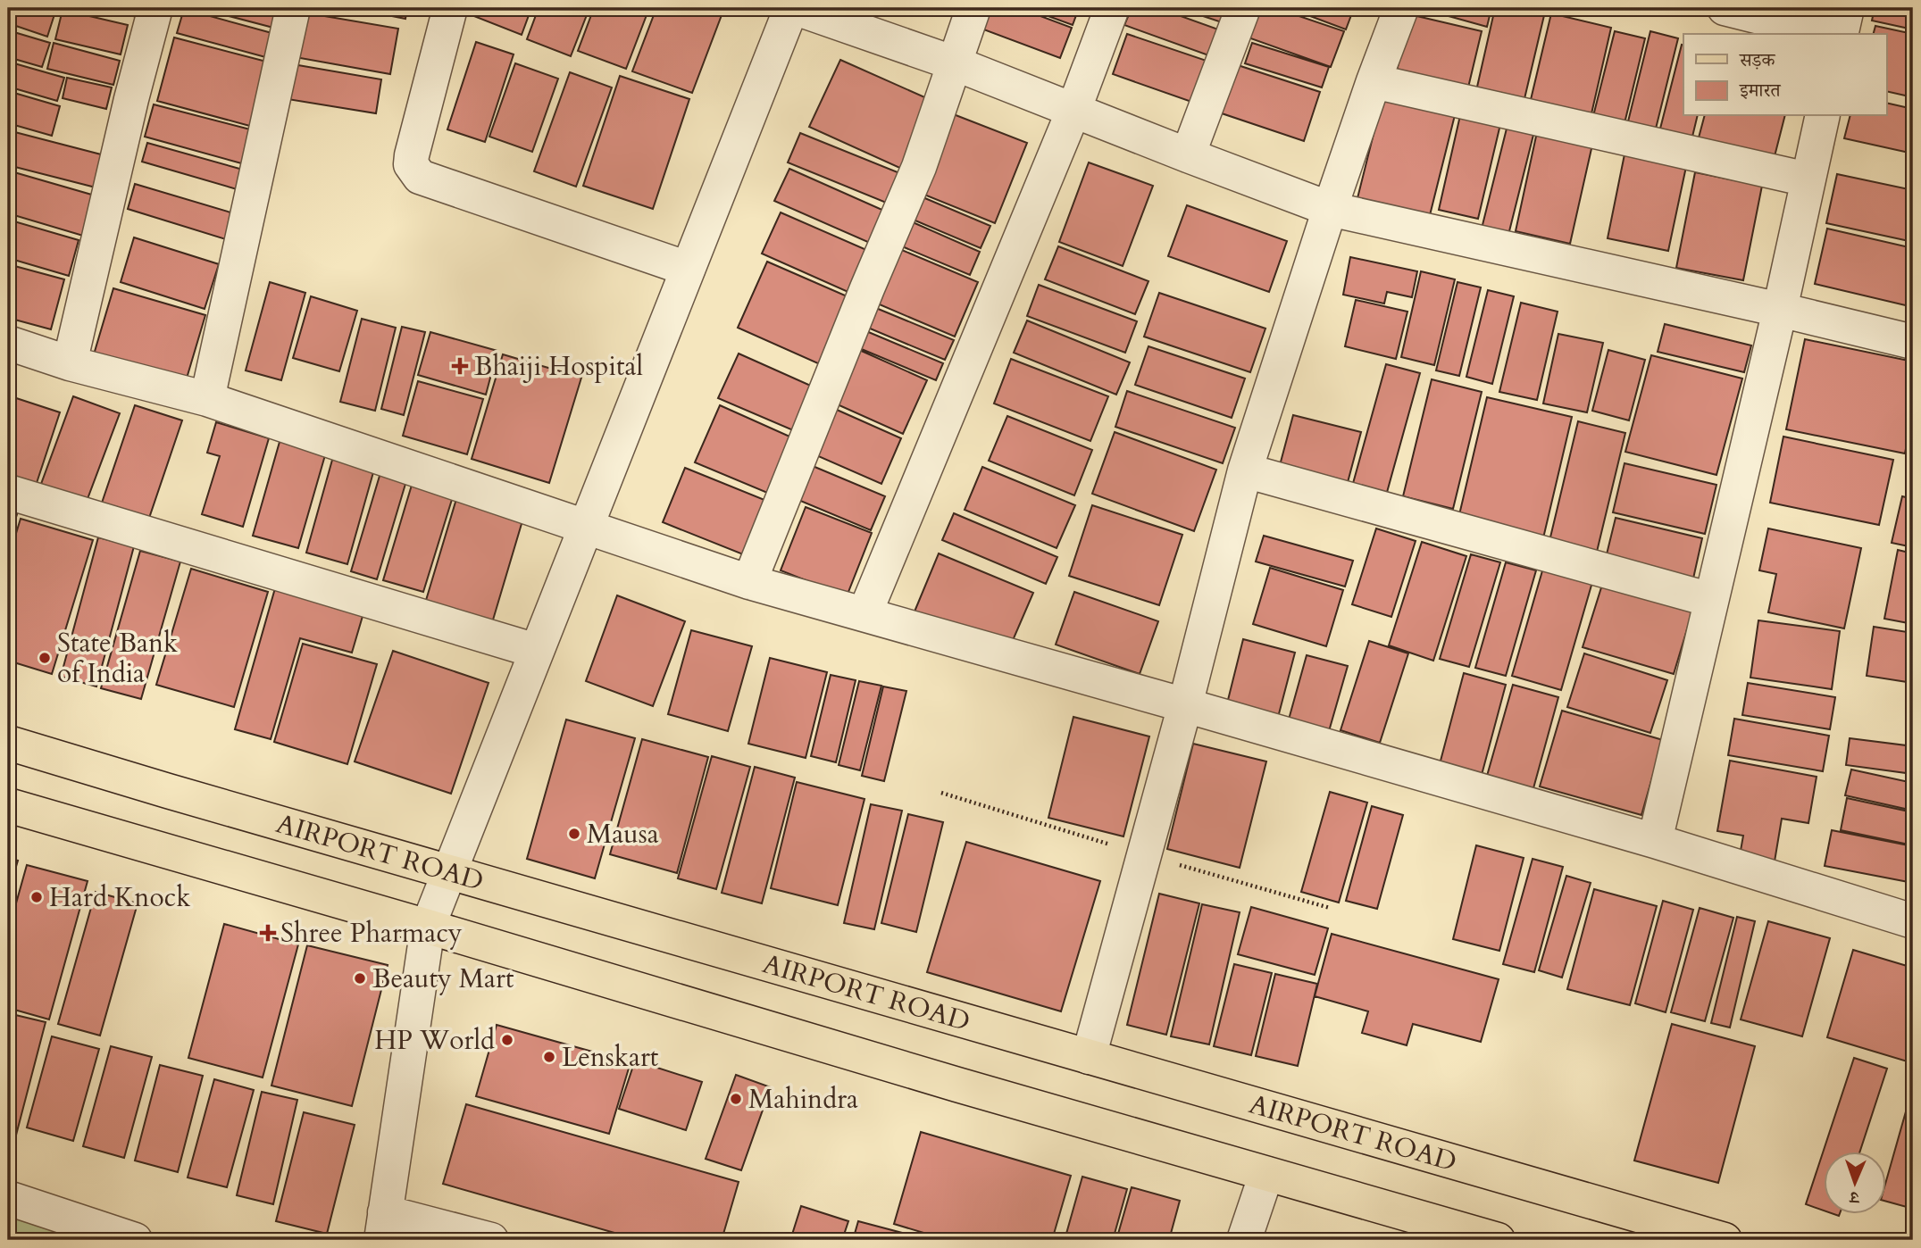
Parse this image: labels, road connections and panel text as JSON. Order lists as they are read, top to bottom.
{
  "streets": {
    "main road": ["AIRPORT ROAD"]
  },
  "places": {
    "health": ["Bhaiji Hospital", "Shree Pharmacy"],
    "other": [
      "State Bank of India",
      "Mausa",
      "Hard Knock",
      "Beauty Mart",
      "HP World",
      "Lenskart",
      "Mahindra"
    ]
  },
  "legend": ["सड़क", "इमारत"],
  "north": "bottom"
}
